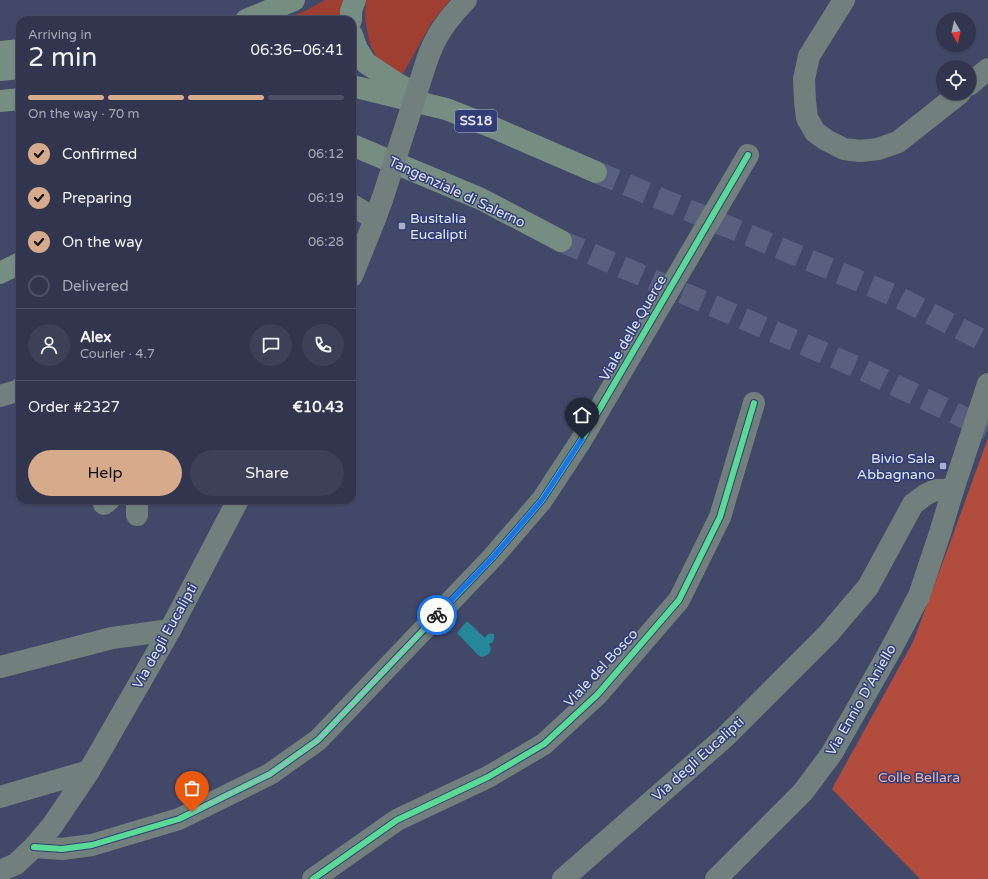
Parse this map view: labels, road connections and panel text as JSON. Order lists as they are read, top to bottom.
{
  "streets": {
    "highway": ["SS18", "Tangenziale di Salerno"],
    "street": [
      "Viale delle Querce",
      "Via degli Eucalipti",
      "Viale del Bosco",
      "Via Ennio D'Aniello"
    ]
  },
  "crossings": [
    ["Viale delle Querce", "Via degli Eucalipti"],
    ["Via degli Eucalipti", "Via Ennio D'Aniello"]
  ],
  "parks": ["Colle Bellara"],
  "places": {
    "transit": ["Busitalia Eucalipti", "Bivio Sala Abbagnano"]
  },
  "north": "bottom",
  "page": {
    "heading": ["2 min", "Arriving in", "06:36–06:41"],
    "panel": [
      "Alex",
      "Courier · 4.7",
      "Order #2327",
      "€10.43"
    ],
    "bar": "On the way · 70 m",
    "list": [
      ["Confirmed", "06:12"],
      ["Preparing", "06:19"],
      ["On the way", "06:28"],
      "Delivered"
    ],
    "buttons": ["Help", "Share"]
  }
}
